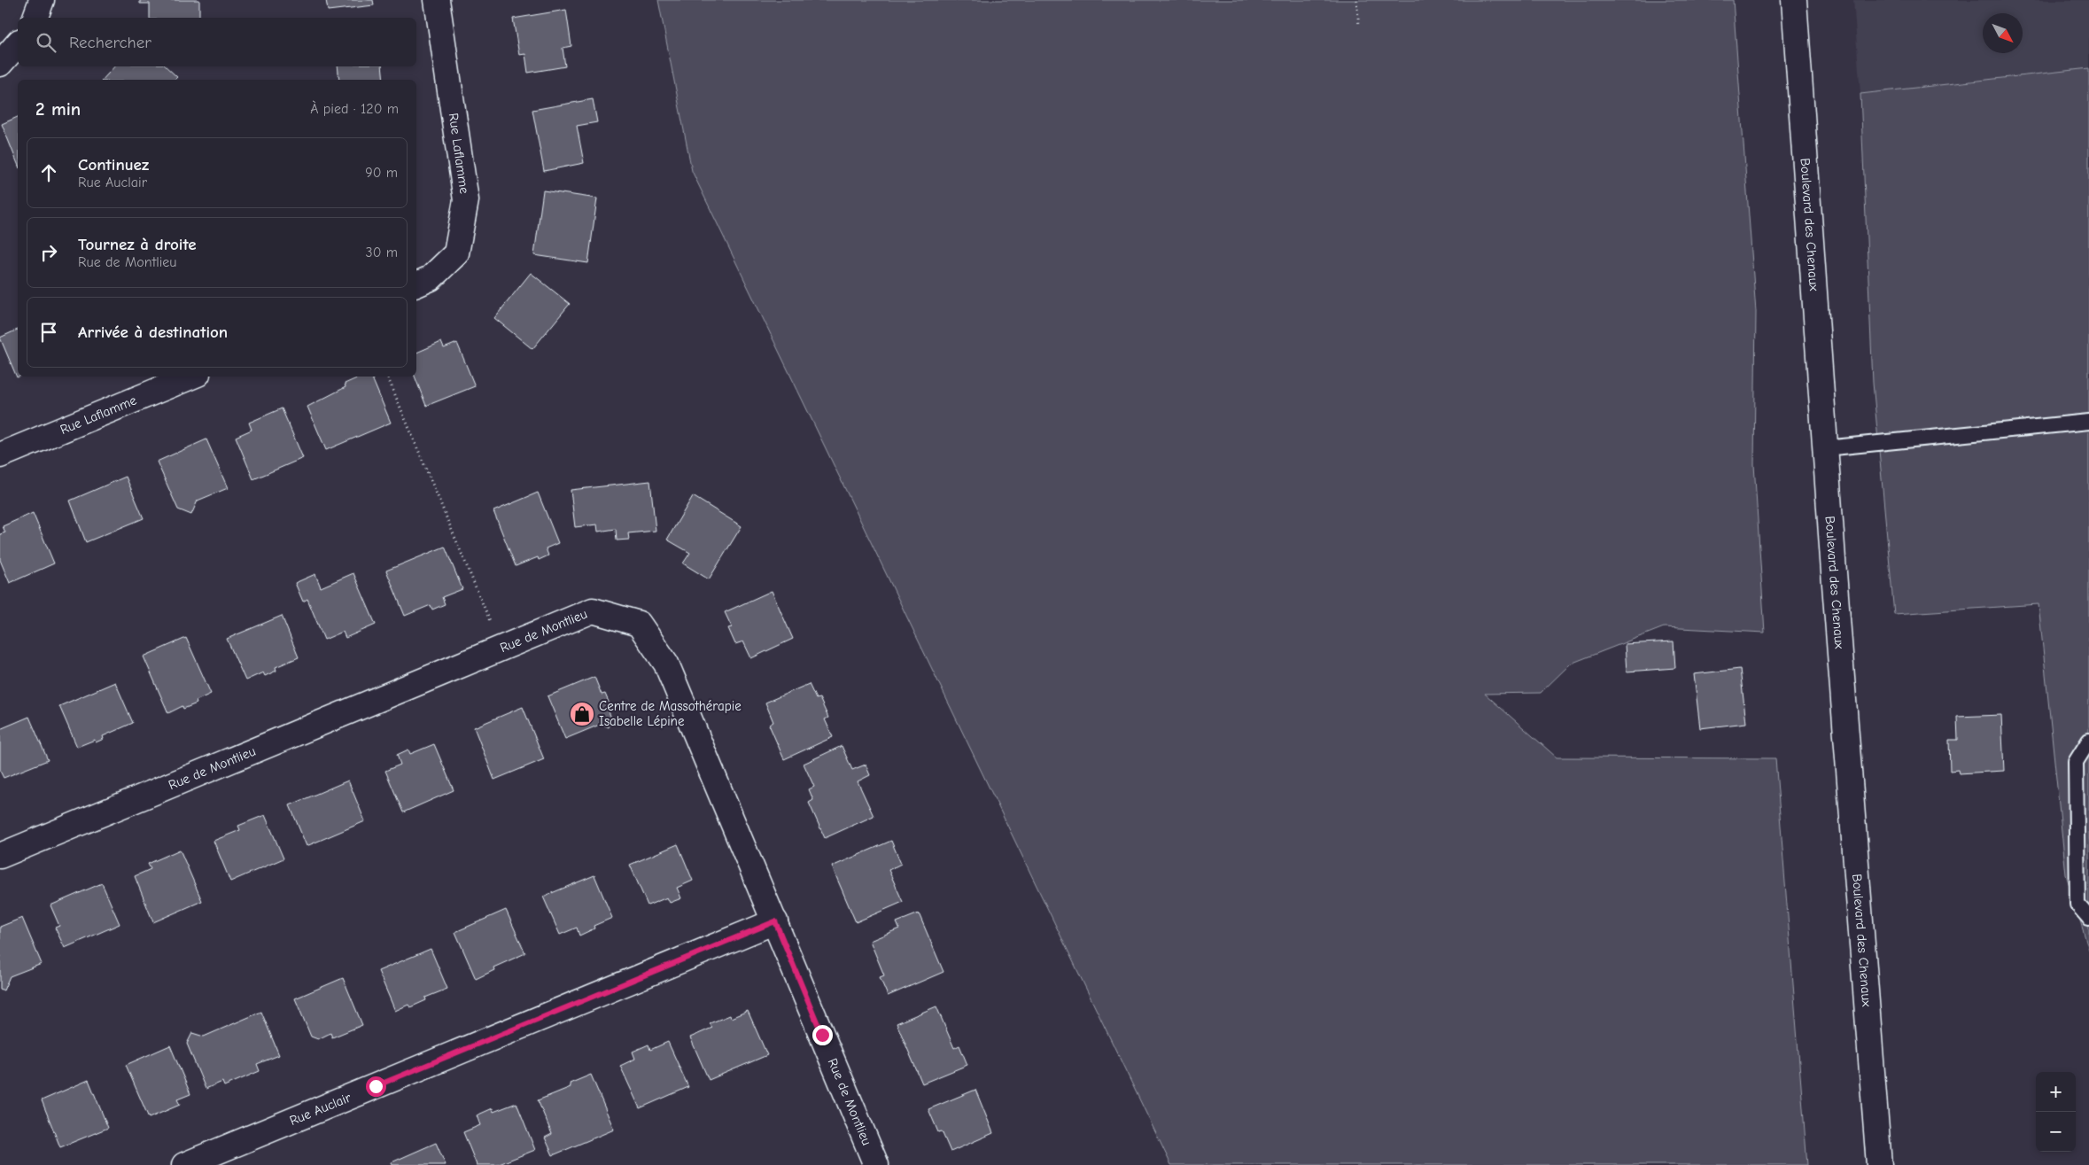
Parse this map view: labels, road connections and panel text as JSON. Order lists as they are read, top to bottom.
{
  "streets": {
    "street": [
      "Rue Laflamme",
      "Boulevard des Chenaux",
      "Rue de Montlieu",
      "Rue Auclair"
    ]
  },
  "crossings": [
    ["Rue de Montlieu", "Rue Auclair"]
  ],
  "places": {
    "shop": ["Centre de Massothérapie Isabelle Lépine"]
  },
  "north": "bottom right",
  "page": {
    "search": "Rechercher",
    "heading": ["2 min", "À pied · 120 m"],
    "list": [
      ["Continuez", "Rue Auclair", "90 m"],
      ["Tournez à droite", "Rue de Montlieu", "30 m"],
      "Arrivée à destination"
    ],
    "map_buttons": ["+", "−"]
  }
}
